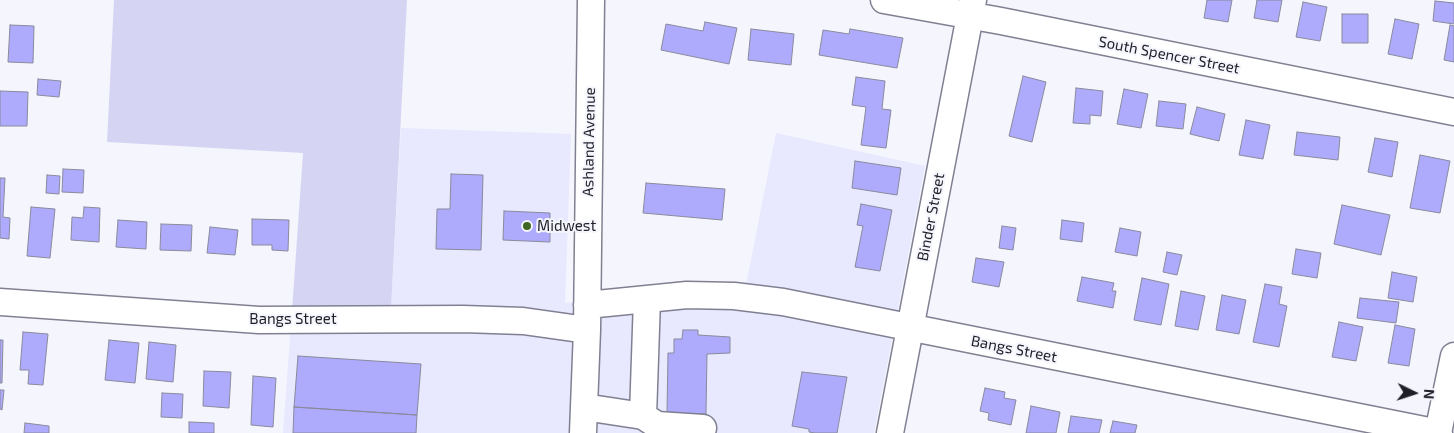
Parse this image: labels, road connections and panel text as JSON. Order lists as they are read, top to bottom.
{
  "streets": {
    "street": [
      "South Spencer Street",
      "Ashland Avenue",
      "Binder Street",
      "Bangs Street"
    ]
  },
  "crossings": [
    ["South Spencer Street", "Binder Street"],
    ["Ashland Avenue", "Bangs Street"],
    ["Binder Street", "Bangs Street"]
  ],
  "places": ["Midwest"],
  "north": "right"
}
